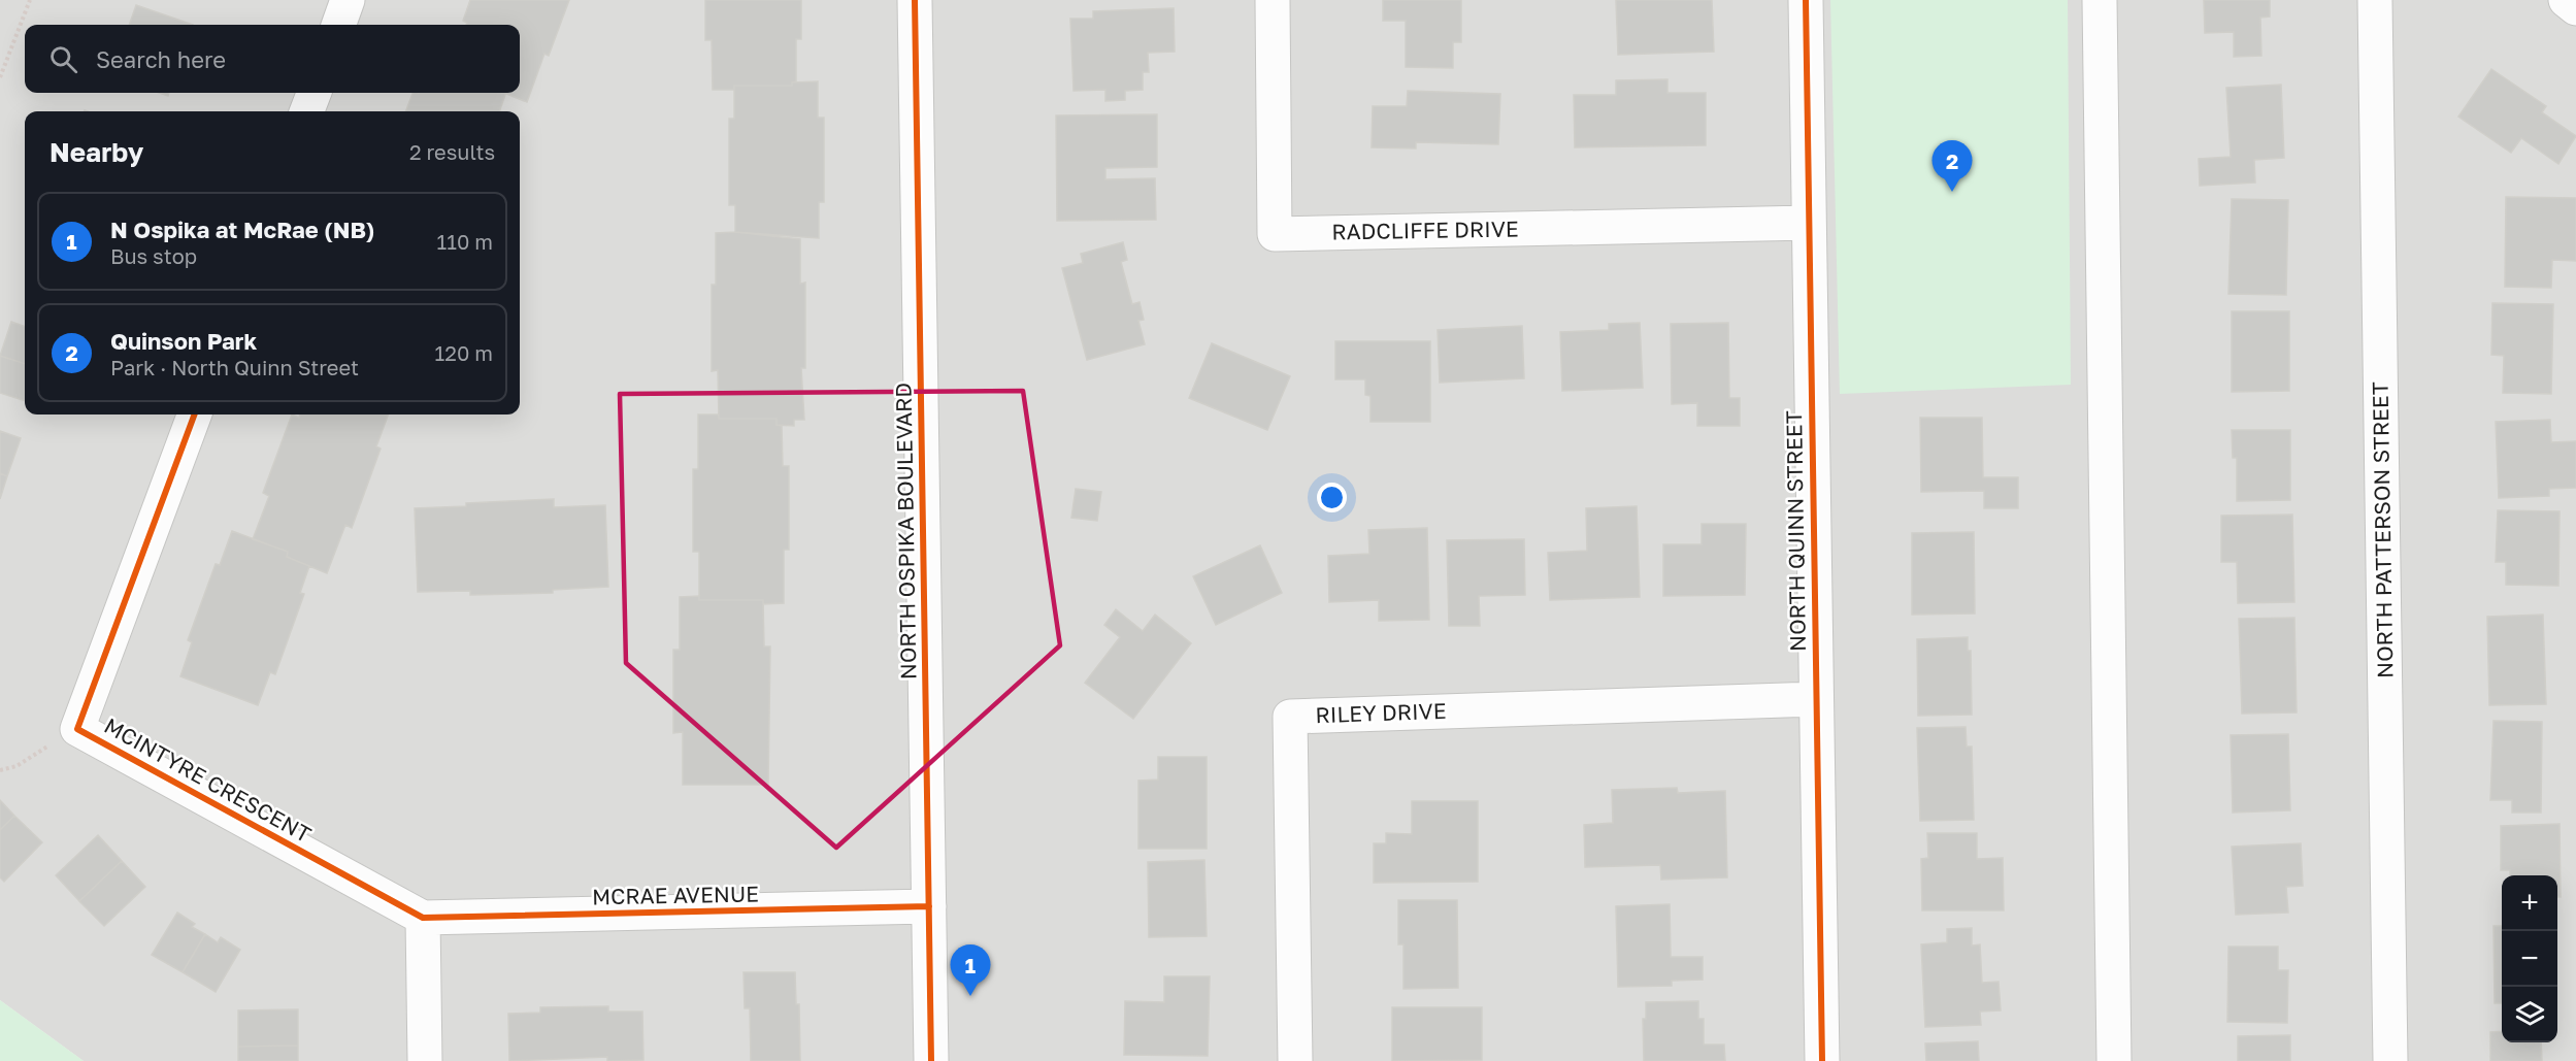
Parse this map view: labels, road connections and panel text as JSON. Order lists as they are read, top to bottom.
{
  "streets": {
    "street": [
      "RADCLIFFE DRIVE",
      "NORTH PATTERSON STREET",
      "NORTH OSPIKA BOULEVARD",
      "NORTH QUINN STREET",
      "RILEY DRIVE",
      "MCINTYRE CRESCENT",
      "MCRAE AVENUE"
    ]
  },
  "crossings": [
    ["RADCLIFFE DRIVE", "NORTH QUINN STREET"],
    ["NORTH OSPIKA BOULEVARD", "MCRAE AVENUE"],
    ["NORTH QUINN STREET", "RILEY DRIVE"],
    ["MCINTYRE CRESCENT", "MCRAE AVENUE"]
  ],
  "page": {
    "search": "Search here",
    "heading": ["Nearby", "2 results"],
    "pins": ["2", "1"],
    "list": [
      {
        "mark": "1",
        "name": "N Ospika at McRae (NB)",
        "note": "Bus stop",
        "value": "110 m"
      },
      {
        "mark": "2",
        "name": "Quinson Park",
        "note": "Park · North Quinn Street",
        "value": "120 m"
      }
    ],
    "map_buttons": ["+", "−"]
  }
}
